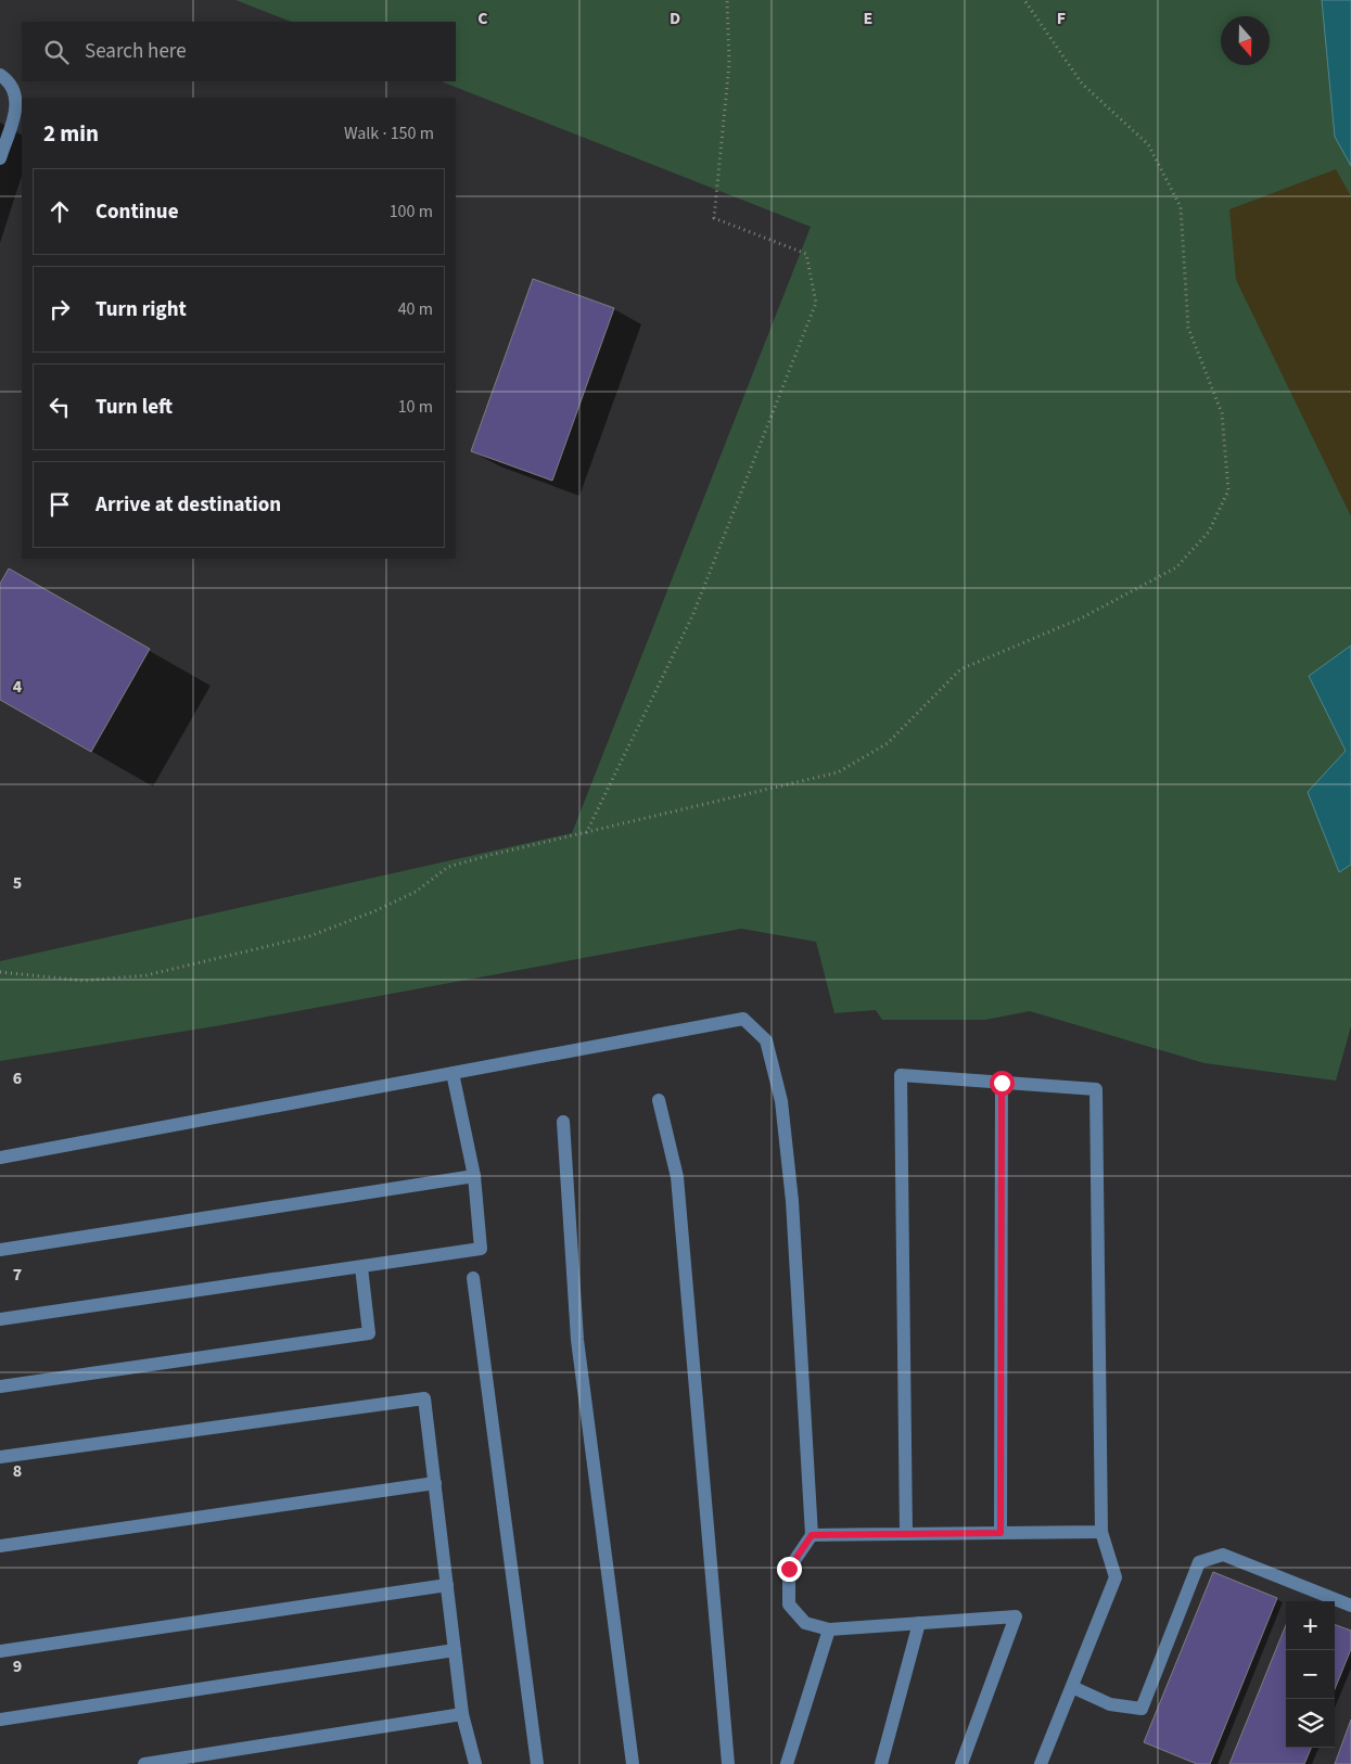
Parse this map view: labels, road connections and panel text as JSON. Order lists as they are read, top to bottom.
{
  "north": "bottom",
  "page": {
    "search": "Search here",
    "heading": ["2 min", "Walk · 150 m"],
    "list": [
      ["Continue", "100 m"],
      ["Turn right", "40 m"],
      ["Turn left", "10 m"],
      "Arrive at destination"
    ],
    "map_buttons": ["+", "−"]
  },
  "grid": {
    "columns": [
      "C",
      "D",
      "E",
      "F"
    ],
    "rows": [
      "4",
      "5",
      "6",
      "7",
      "8",
      "9"
    ]
  }
}
